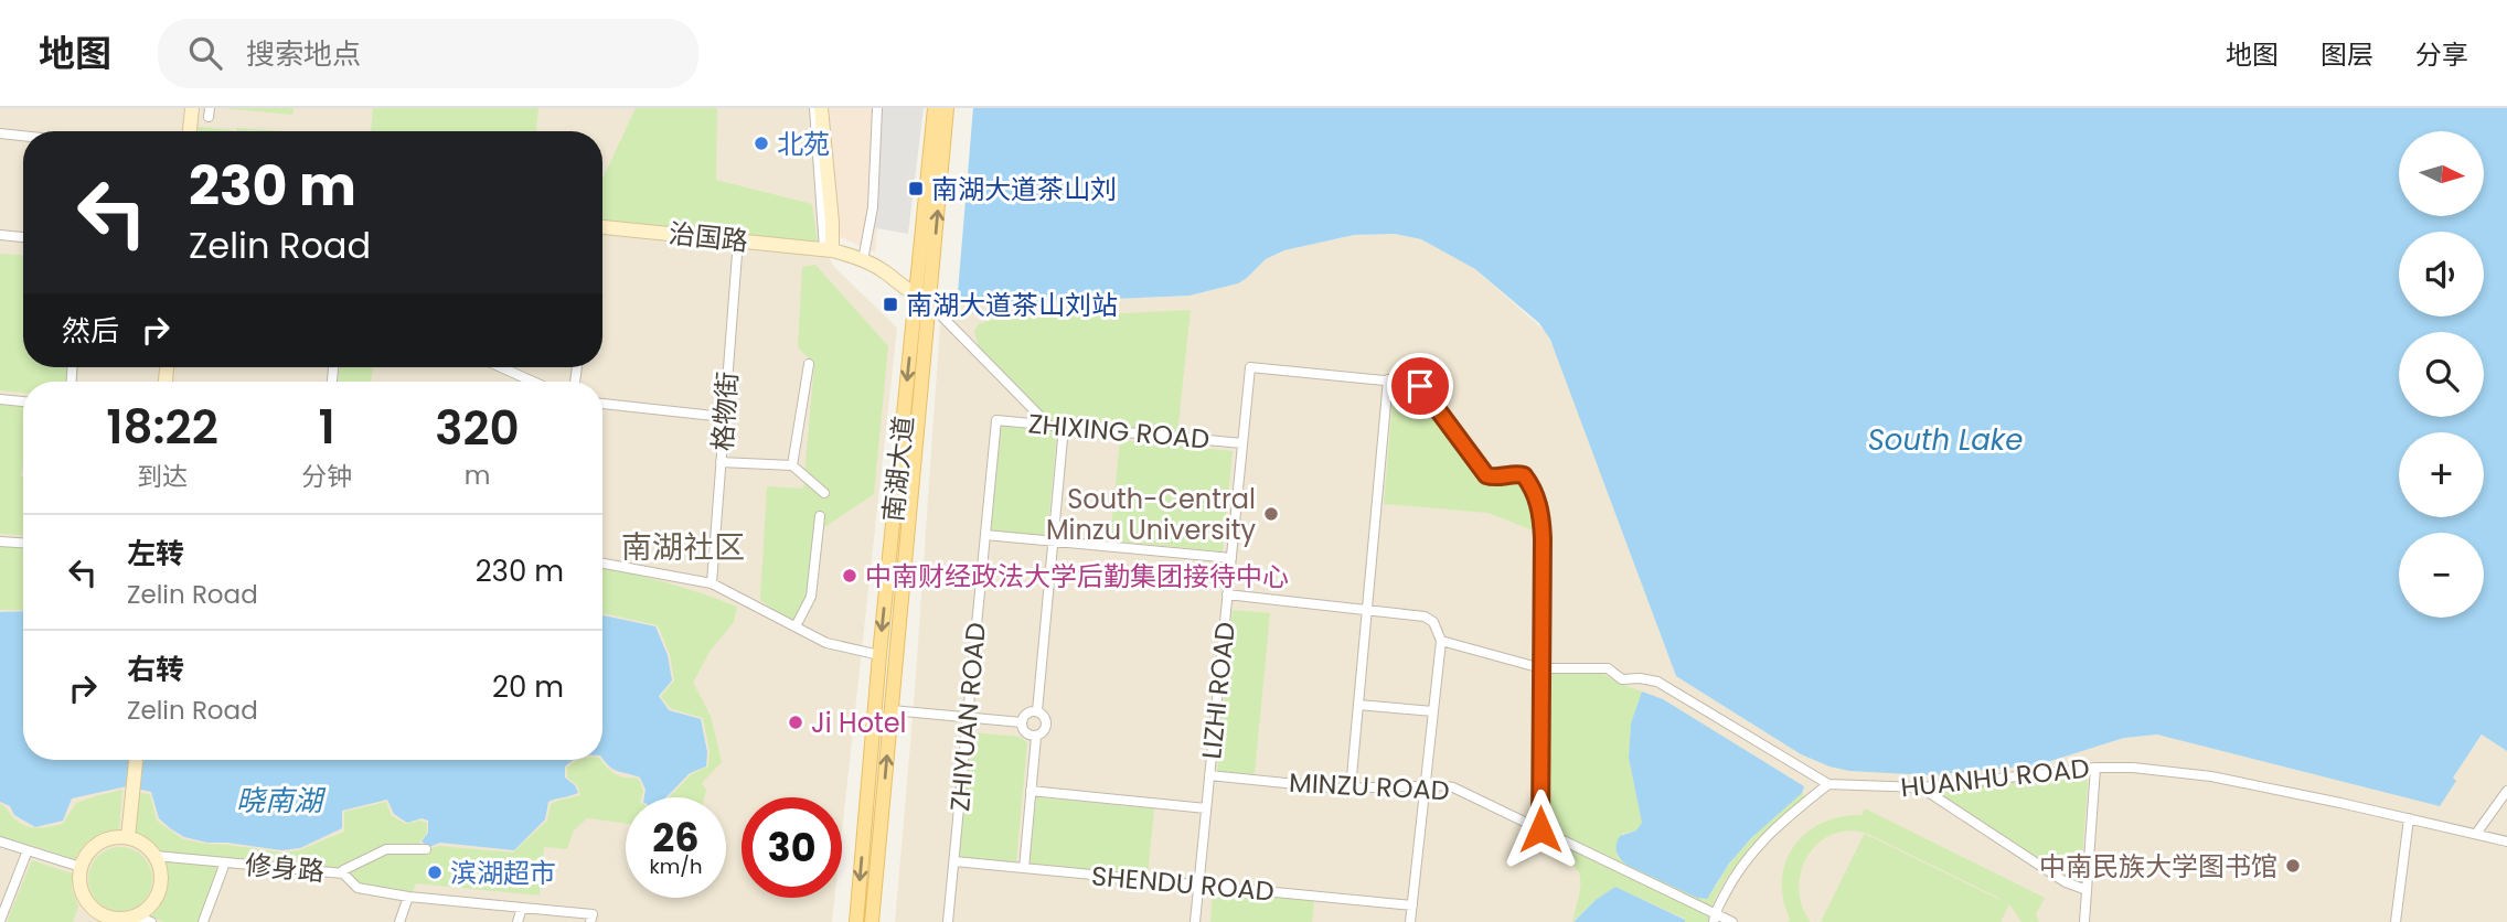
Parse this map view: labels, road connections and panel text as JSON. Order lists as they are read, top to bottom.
{
  "streets": {
    "main road": ["治国路", "南湖大道"],
    "street": [
      "格物街",
      "ZHIXING ROAD",
      "LIZHI ROAD",
      "ZHIYUAN ROAD",
      "HUANHU ROAD",
      "MINZU ROAD",
      "修身路",
      "SHENDU ROAD"
    ]
  },
  "crossings": [
    ["治国路", "格物街"],
    ["治国路", "南湖大道"],
    ["ZHIXING ROAD", "LIZHI ROAD"],
    ["ZHIXING ROAD", "ZHIYUAN ROAD"],
    ["LIZHI ROAD", "MINZU ROAD"],
    ["LIZHI ROAD", "SHENDU ROAD"],
    ["ZHIYUAN ROAD", "SHENDU ROAD"]
  ],
  "districts": ["南湖社区"],
  "water": ["South Lake", "晓南湖"],
  "places": {
    "other": [
      "北苑",
      "South-Central Minzu University",
      "中南财经政法大学后勤集团接待中心",
      "Ji Hotel",
      "中南民族大学图书馆",
      "滨湖超市"
    ],
    "transit": ["南湖大道茶山刘", "南湖大道茶山刘站"]
  },
  "north": "right",
  "page": {
    "header": "地图",
    "search": "搜索地点",
    "nav": ["地图", "图层", "分享"],
    "map_buttons": ["+", "−"],
    "turn": ["230 m", "Zelin Road"],
    "then": "然后",
    "eta": [
      "18:22",
      "到达",
      "1",
      "分钟",
      "320",
      "m"
    ],
    "list": [
      {
        "name": "左转",
        "note": "Zelin Road",
        "value": "230 m"
      },
      {
        "name": "右转",
        "note": "Zelin Road",
        "value": "20 m"
      }
    ],
    "speed": "26 km/h",
    "limit": "30"
  }
}
